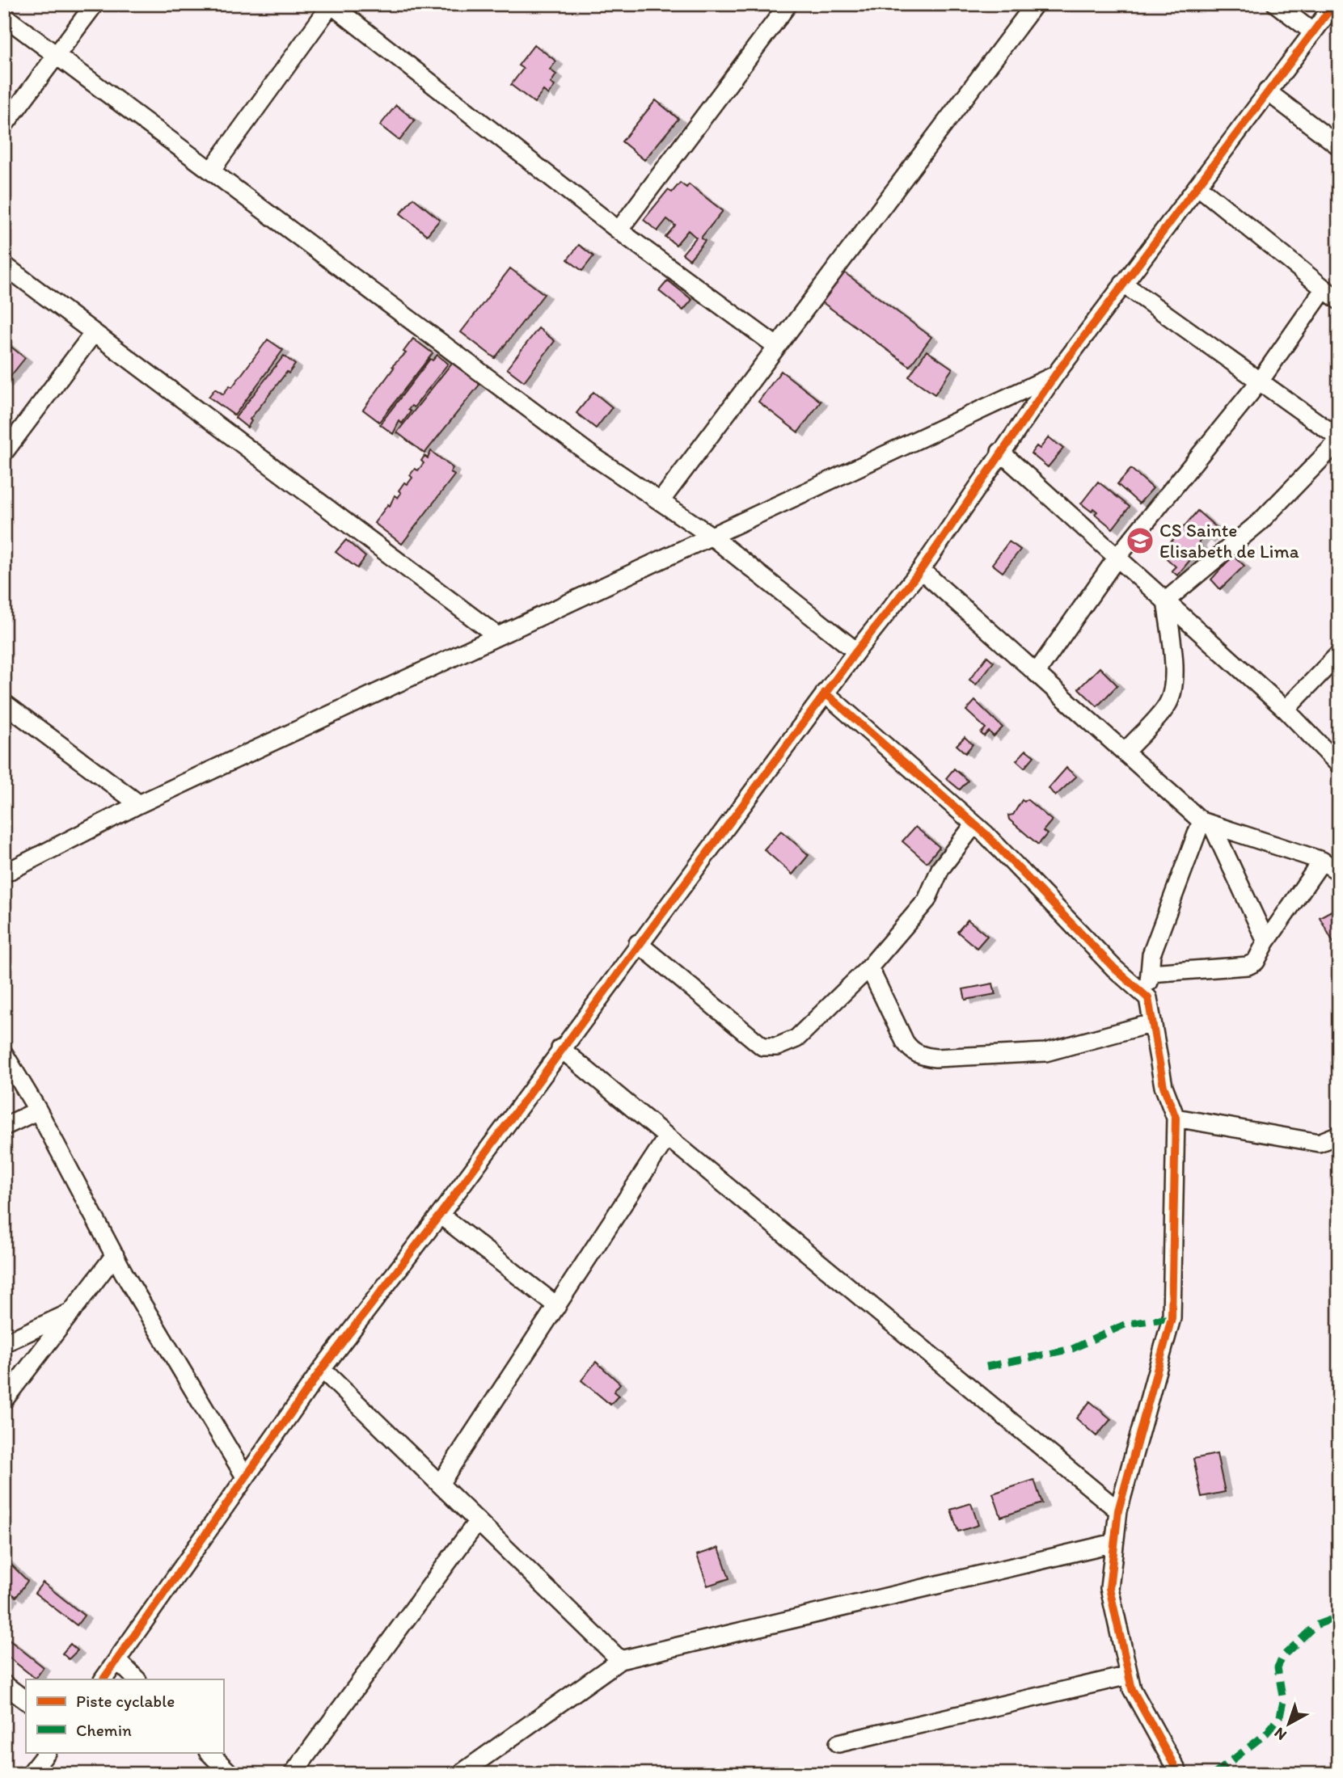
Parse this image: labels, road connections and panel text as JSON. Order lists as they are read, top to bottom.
{
  "places": {
    "school or university": ["CS Sainte Elisabeth de Lima"]
  },
  "legend": ["Piste cyclable", "Chemin"],
  "north": "bottom left"
}
